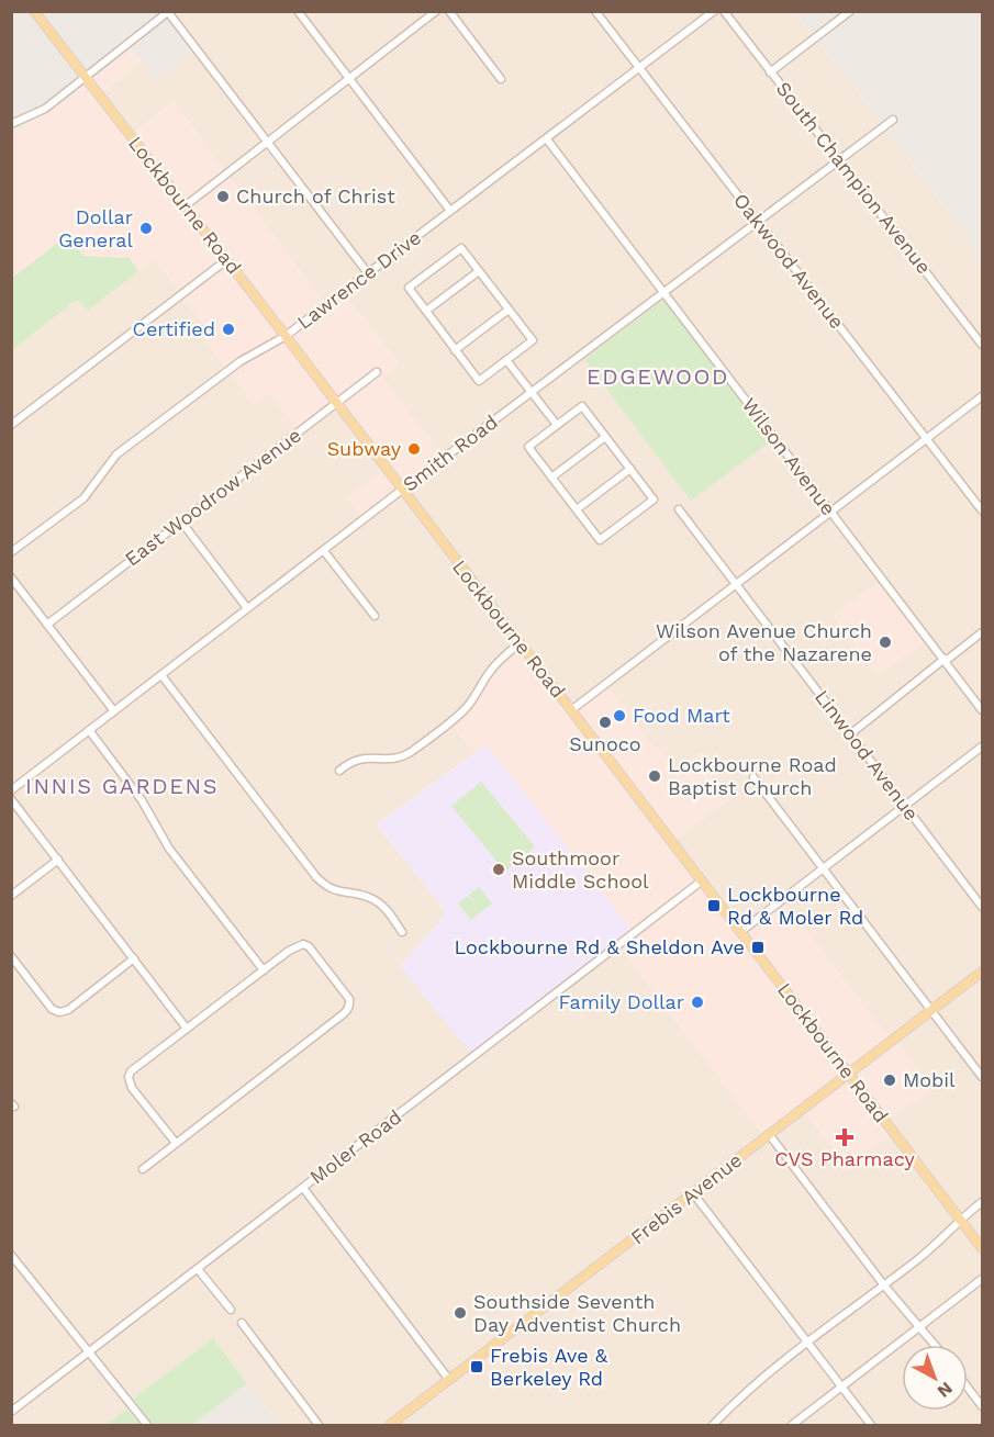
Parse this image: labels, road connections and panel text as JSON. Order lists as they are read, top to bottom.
{
  "streets": {
    "main road": ["Lockbourne Road", "Frebis Avenue"],
    "street": [
      "South Champion Avenue",
      "Oakwood Avenue",
      "Lawrence Drive",
      "Smith Road",
      "Wilson Avenue",
      "East Woodrow Avenue",
      "Linwood Avenue",
      "Moler Road"
    ]
  },
  "crossings": [
    ["South Champion Avenue", "Smith Road"],
    ["Lockbourne Road", "Lawrence Drive"],
    ["Lockbourne Road", "Smith Road"],
    ["Lockbourne Road", "East Woodrow Avenue"],
    ["Lockbourne Road", "Moler Road"],
    ["Lockbourne Road", "Frebis Avenue"],
    ["Oakwood Avenue", "Lawrence Drive"],
    ["Oakwood Avenue", "Smith Road"],
    ["Lawrence Drive", "Wilson Avenue"],
    ["Smith Road", "Wilson Avenue"]
  ],
  "districts": ["EDGEWOOD", "INNIS GARDENS"],
  "places": {
    "other": [
      "Church of Christ",
      "Dollar General",
      "Certified",
      "Subway",
      "Wilson Avenue Church of the Nazarene",
      "Food Mart",
      "Sunoco",
      "Lockbourne Road Baptist Church",
      "Southmoor Middle School",
      "Family Dollar",
      "Mobil",
      "Southside Seventh Day Adventist Church"
    ],
    "transit": ["Lockbourne Rd & Moler Rd", "Lockbourne Rd & Sheldon Ave", "Frebis Ave & Berkeley Rd"],
    "health": ["CVS Pharmacy"]
  },
  "north": "bottom right"
}
